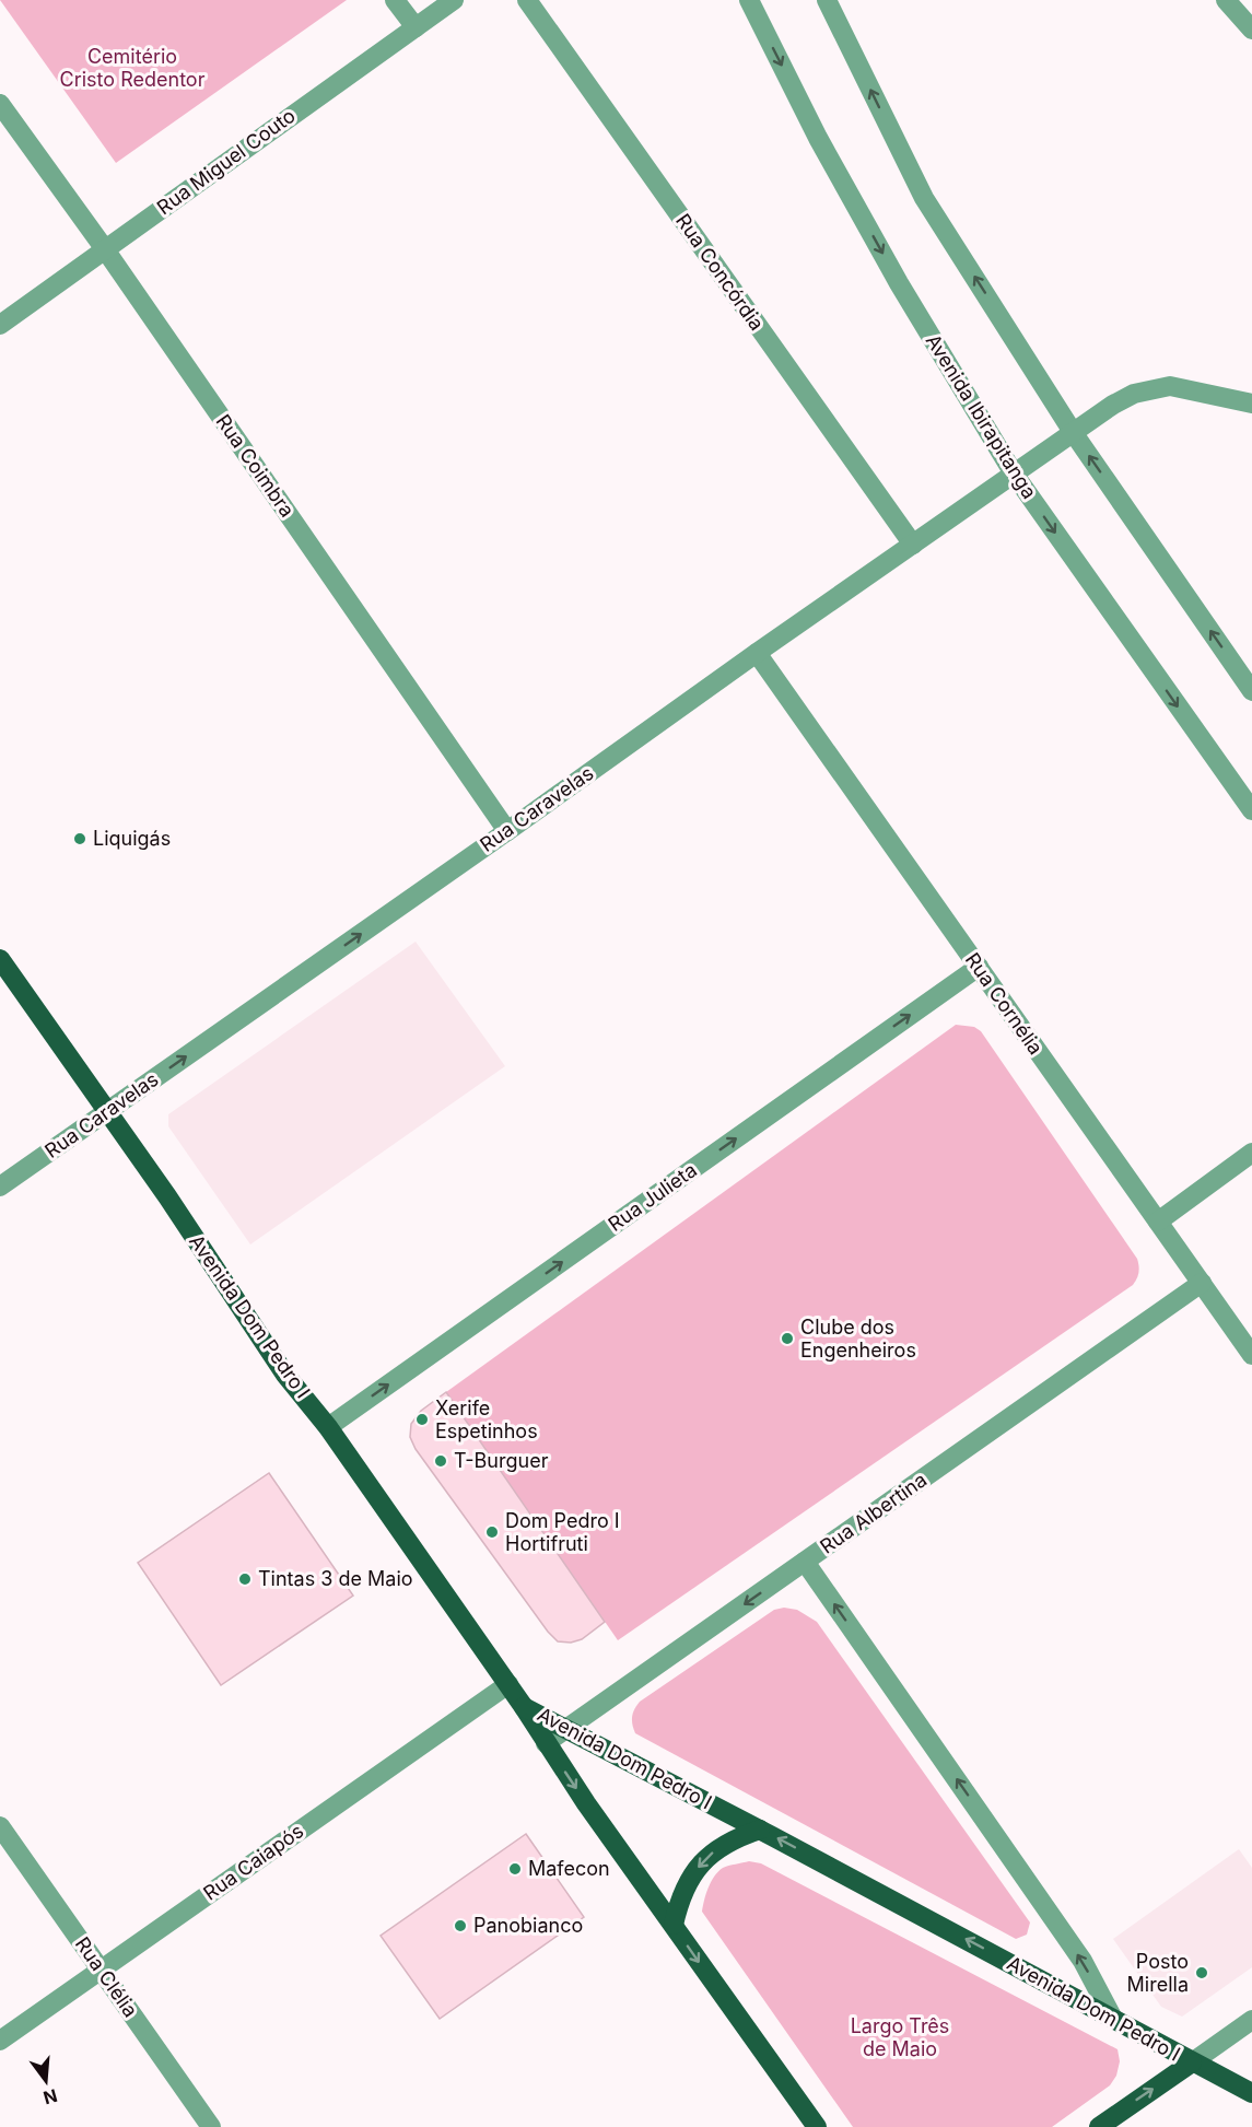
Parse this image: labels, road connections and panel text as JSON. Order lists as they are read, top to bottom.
{
  "streets": {
    "main road": ["Avenida Dom Pedro I"],
    "street": [
      "Rua Miguel Couto",
      "Rua Concórdia",
      "Avenida Ibirapitanga",
      "Rua Coimbra",
      "Rua Caravelas",
      "Rua Cornélia",
      "Rua Julieta",
      "Rua Albertina",
      "Rua Caiapós",
      "Rua Clélia"
    ]
  },
  "crossings": [
    ["Rua Miguel Couto", "Rua Coimbra"],
    ["Rua Concórdia", "Rua Caravelas"],
    ["Avenida Ibirapitanga", "Rua Caravelas"],
    ["Rua Coimbra", "Rua Caravelas"],
    ["Rua Caravelas", "Rua Cornélia"],
    ["Rua Caravelas", "Avenida Dom Pedro I"],
    ["Rua Cornélia", "Rua Julieta"],
    ["Rua Cornélia", "Rua Albertina"],
    ["Rua Julieta", "Avenida Dom Pedro I"],
    ["Avenida Dom Pedro I", "Rua Albertina"],
    ["Avenida Dom Pedro I", "Rua Caiapós"],
    ["Rua Caiapós", "Rua Clélia"]
  ],
  "one_way": ["Rua Julieta", "Rua Albertina"],
  "parks": ["Cemitério Cristo Redentor", "Largo Três de Maio"],
  "places": [
    "Liquigás",
    "Clube dos Engenheiros",
    "Xerife Espetinhos",
    "T-Burguer",
    "Dom Pedro I Hortifruti",
    "Tintas 3 de Maio",
    "Mafecon",
    "Panobianco",
    "Posto Mirella"
  ],
  "north": "bottom"
}
